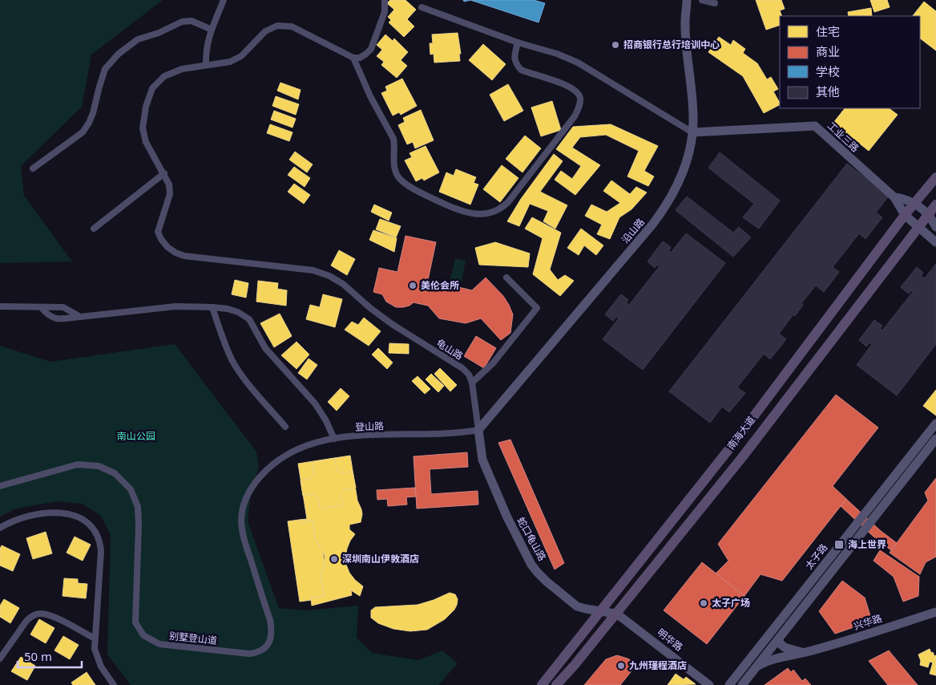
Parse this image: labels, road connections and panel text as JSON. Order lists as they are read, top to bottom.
{
  "streets": {
    "main road": ["南海大道"],
    "street": [
      "工业三路",
      "沿山路",
      "龟山路",
      "登山路",
      "蛇口龟山路",
      "太子路",
      "兴华路",
      "别墅登山道",
      "明华路"
    ]
  },
  "crossings": [
    ["工业三路", "沿山路"],
    ["工业三路", "南海大道"],
    ["沿山路", "登山路"],
    ["沿山路", "蛇口龟山路"],
    ["登山路", "蛇口龟山路"],
    ["登山路", "别墅登山道"],
    ["南海大道", "蛇口龟山路"],
    ["南海大道", "明华路"],
    ["蛇口龟山路", "明华路"]
  ],
  "parks": ["南山公园"],
  "places": {
    "other": [
      "招商银行总行培训中心",
      "美伦会所",
      "深圳南山伊敦酒店",
      "太子广场",
      "九州瑾程酒店"
    ],
    "transit": ["海上世界"]
  },
  "legend": [
    "住宅",
    "商业",
    "学校",
    "其他"
  ],
  "scale_bar": "50 m"
}
